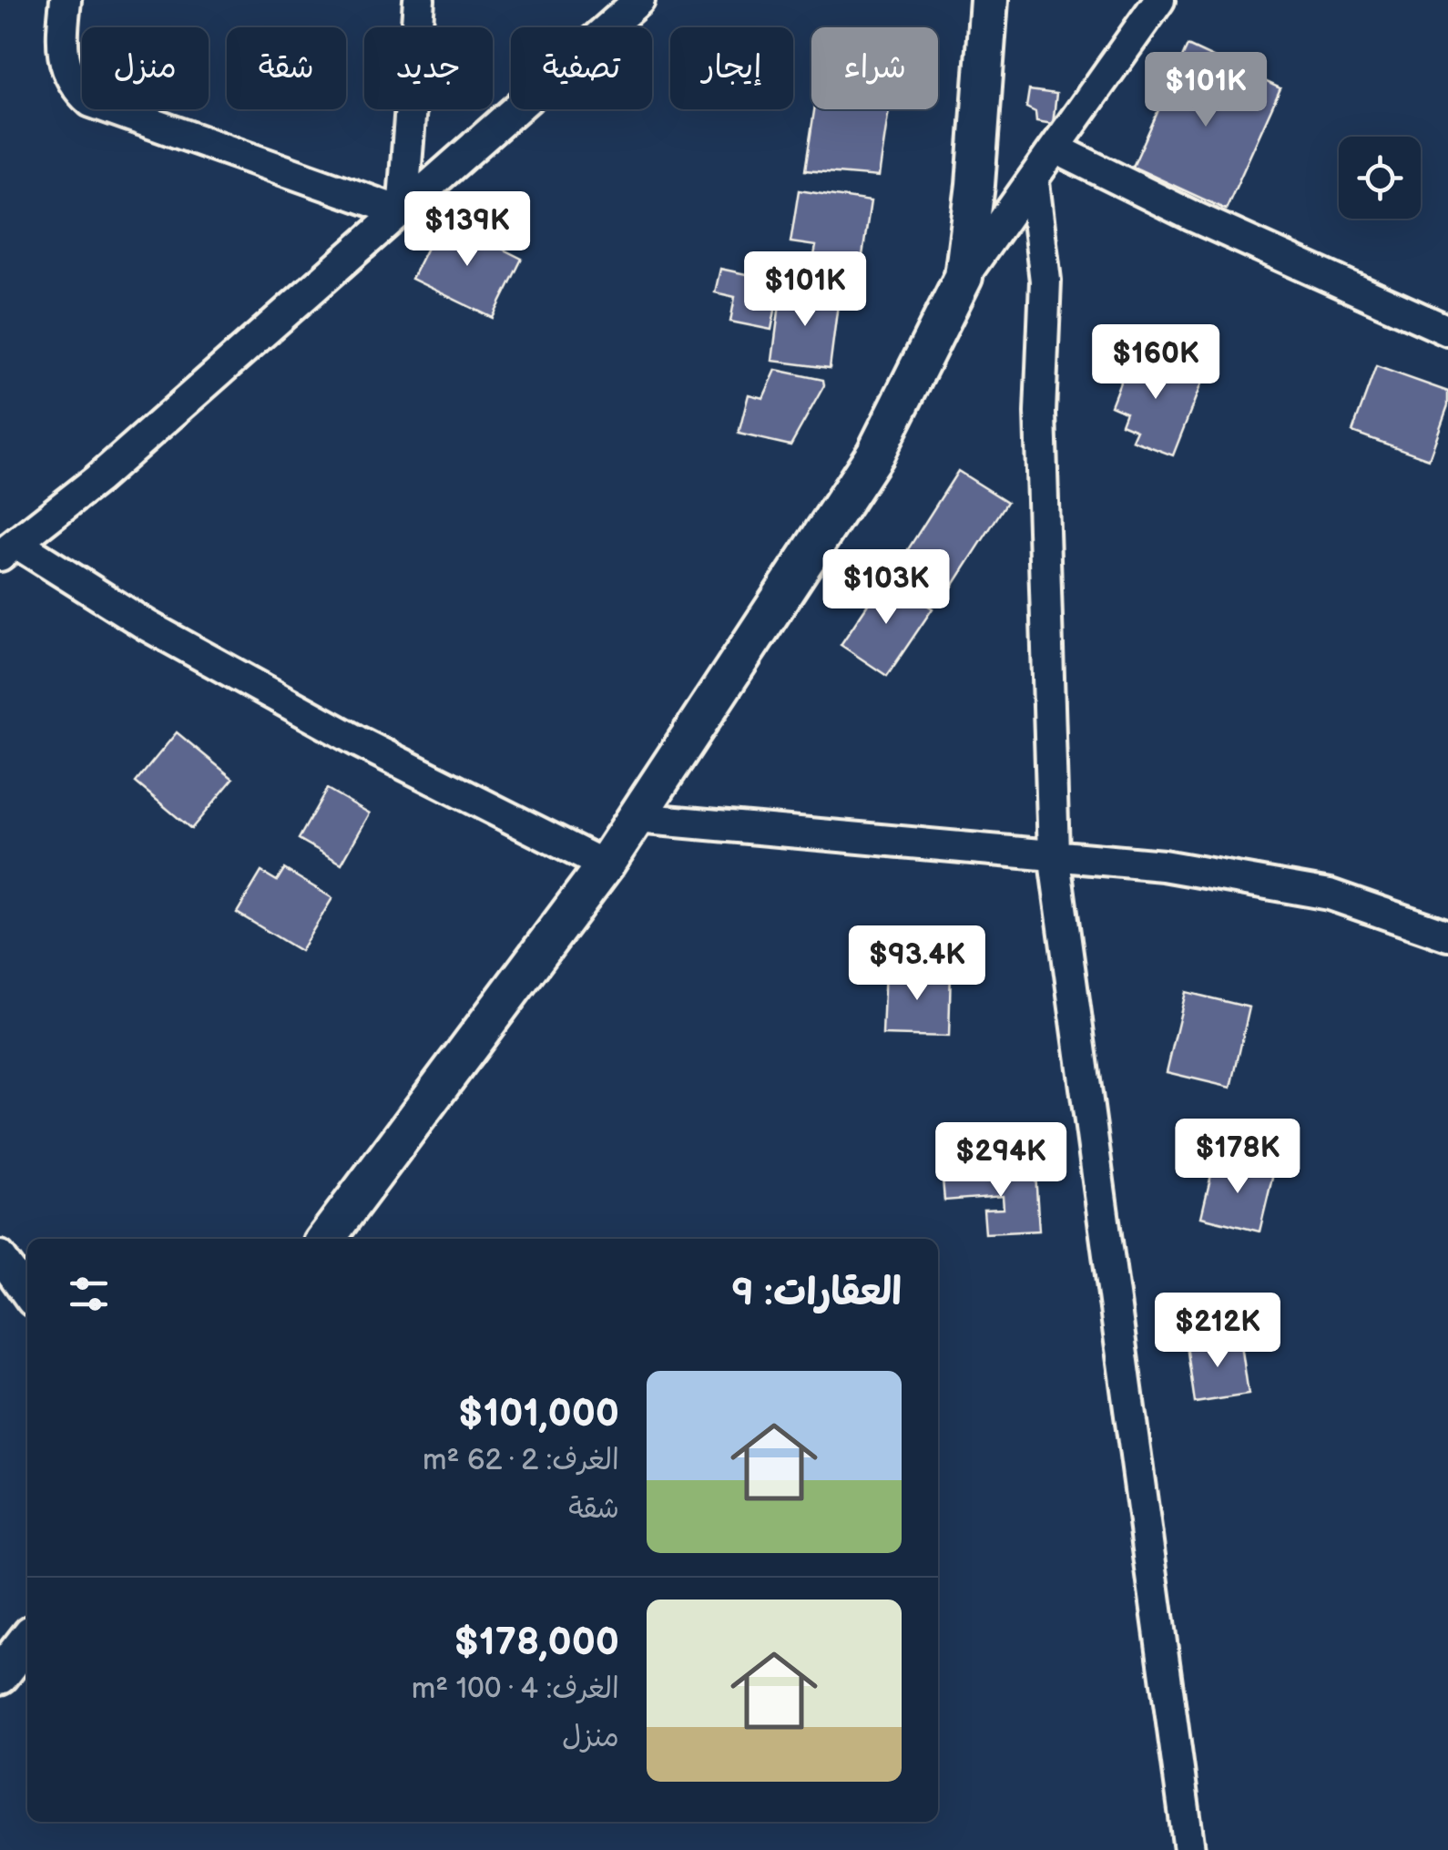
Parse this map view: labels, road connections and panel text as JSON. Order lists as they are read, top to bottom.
{
  "page": {
    "chip": [
      "شراء",
      "إيجار",
      "تصفية",
      "جديد",
      "شقة",
      "منزل"
    ],
    "price": [
      "$101K",
      "$139K",
      "$101K",
      "$160K",
      "$103K",
      "$93.4K",
      "$178K",
      "$294K",
      "$212K"
    ],
    "heading": "العقارات: 9",
    "list": [
      {
        "name": "$101,000",
        "note": "الغرف: 2 · 62 m² · شقة"
      },
      {
        "name": "$178,000",
        "note": "الغرف: 4 · 100 m² · منزل"
      }
    ]
  }
}
